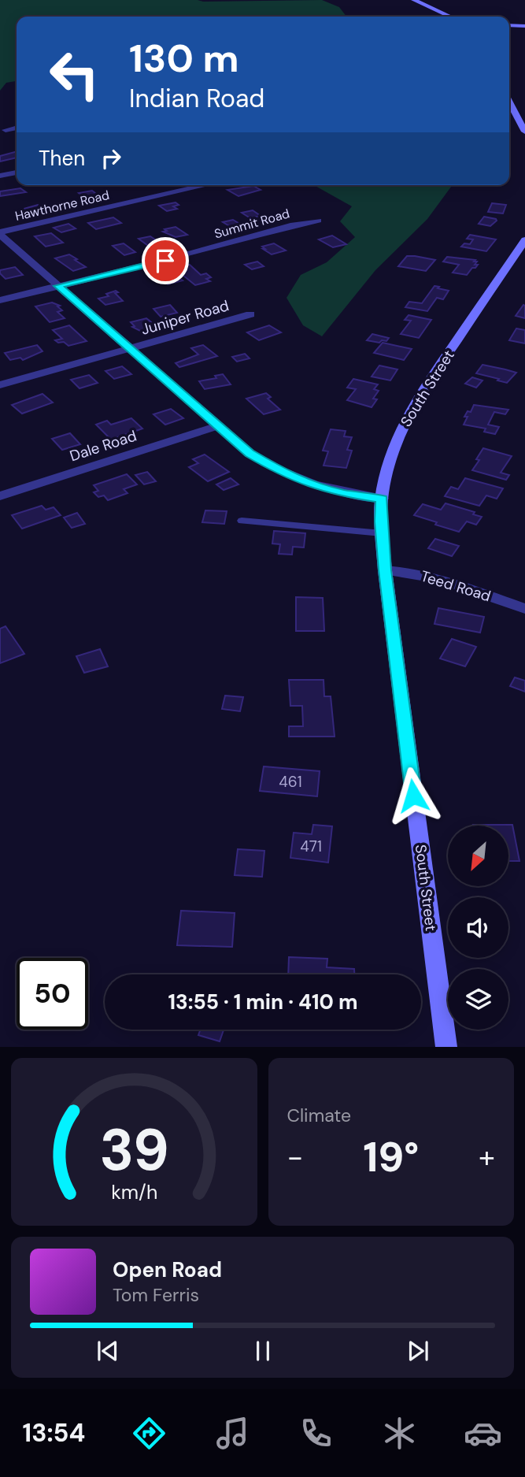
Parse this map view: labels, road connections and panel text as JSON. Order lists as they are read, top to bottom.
{
  "streets": {
    "main road": ["South Street"],
    "street": [
      "Hawthorne Road",
      "Summit Road",
      "Juniper Road",
      "Dale Road",
      "Teed Road"
    ]
  },
  "crossings": [
    ["South Street", "Teed Road"]
  ],
  "house_numbers": ["461", "471"],
  "north": "bottom left",
  "page": {
    "turn": ["130 m", "Indian Road"],
    "then": "Then",
    "limit": "50",
    "trip": "13:55 · 1 min · 410 m",
    "tile": "Climate",
    "heat": ["−", "19°", "+"],
    "song": ["Open Road", "Tom Ferris"],
    "tabs": "13:54",
    "gauge": ["39", "km/h"]
  }
}
